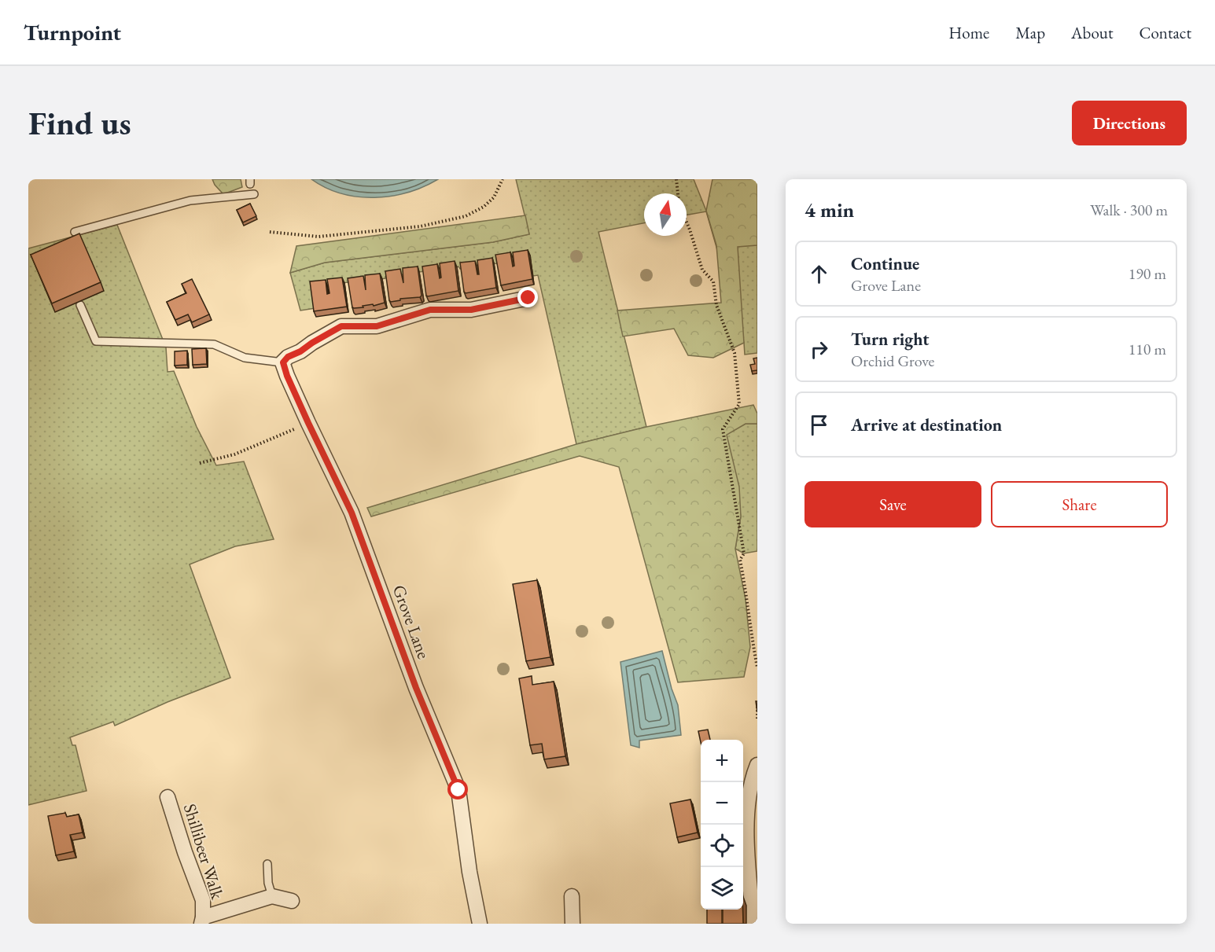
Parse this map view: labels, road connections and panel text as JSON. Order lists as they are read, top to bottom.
{
  "streets": {
    "street": ["Grove Lane", "Shillibeer Walk"]
  },
  "north": "top",
  "page": {
    "header": "Turnpoint",
    "nav": [
      "Home",
      "Map",
      "About",
      "Contact"
    ],
    "buttons": [
      "Directions",
      ["Save", "Share"]
    ],
    "title": "Find us",
    "heading": ["4 min", "Walk · 300 m"],
    "list": [
      ["Continue", "Grove Lane", "190 m"],
      ["Turn right", "Orchid Grove", "110 m"],
      "Arrive at destination"
    ],
    "map_buttons": ["+", "−"]
  }
}
